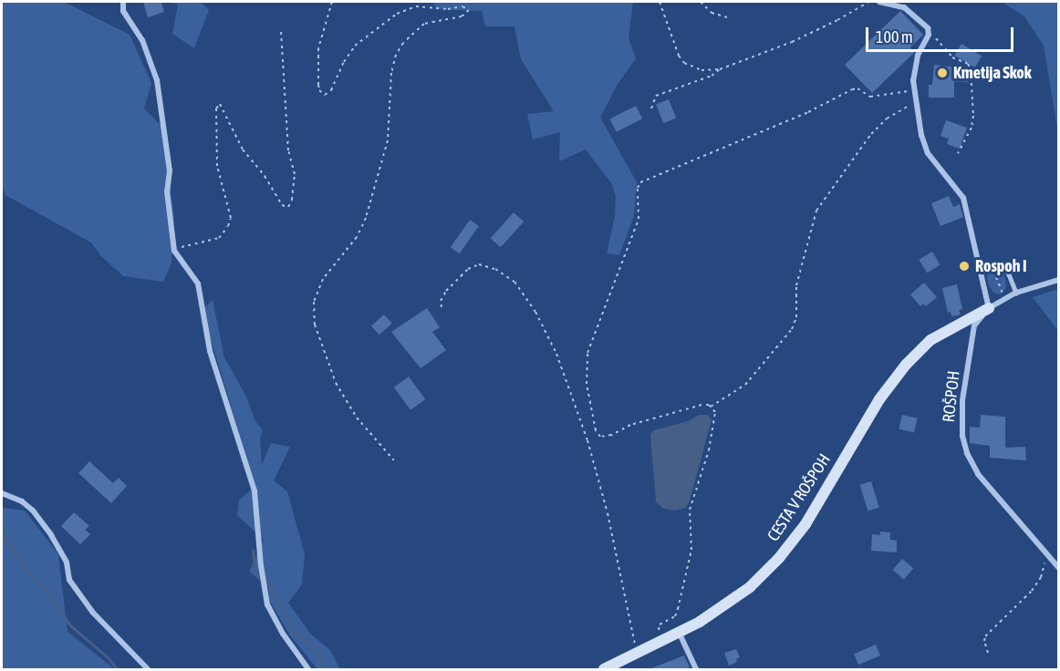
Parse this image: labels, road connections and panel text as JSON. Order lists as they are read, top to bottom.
{
  "streets": {
    "street": ["ROŠPOH", "CESTA V ROŠPOH"]
  },
  "crossings": [
    ["ROŠPOH", "CESTA V ROŠPOH"]
  ],
  "places": ["Kmetija Skok", "Rospoh I"],
  "scale_bar": "100 m"
}
